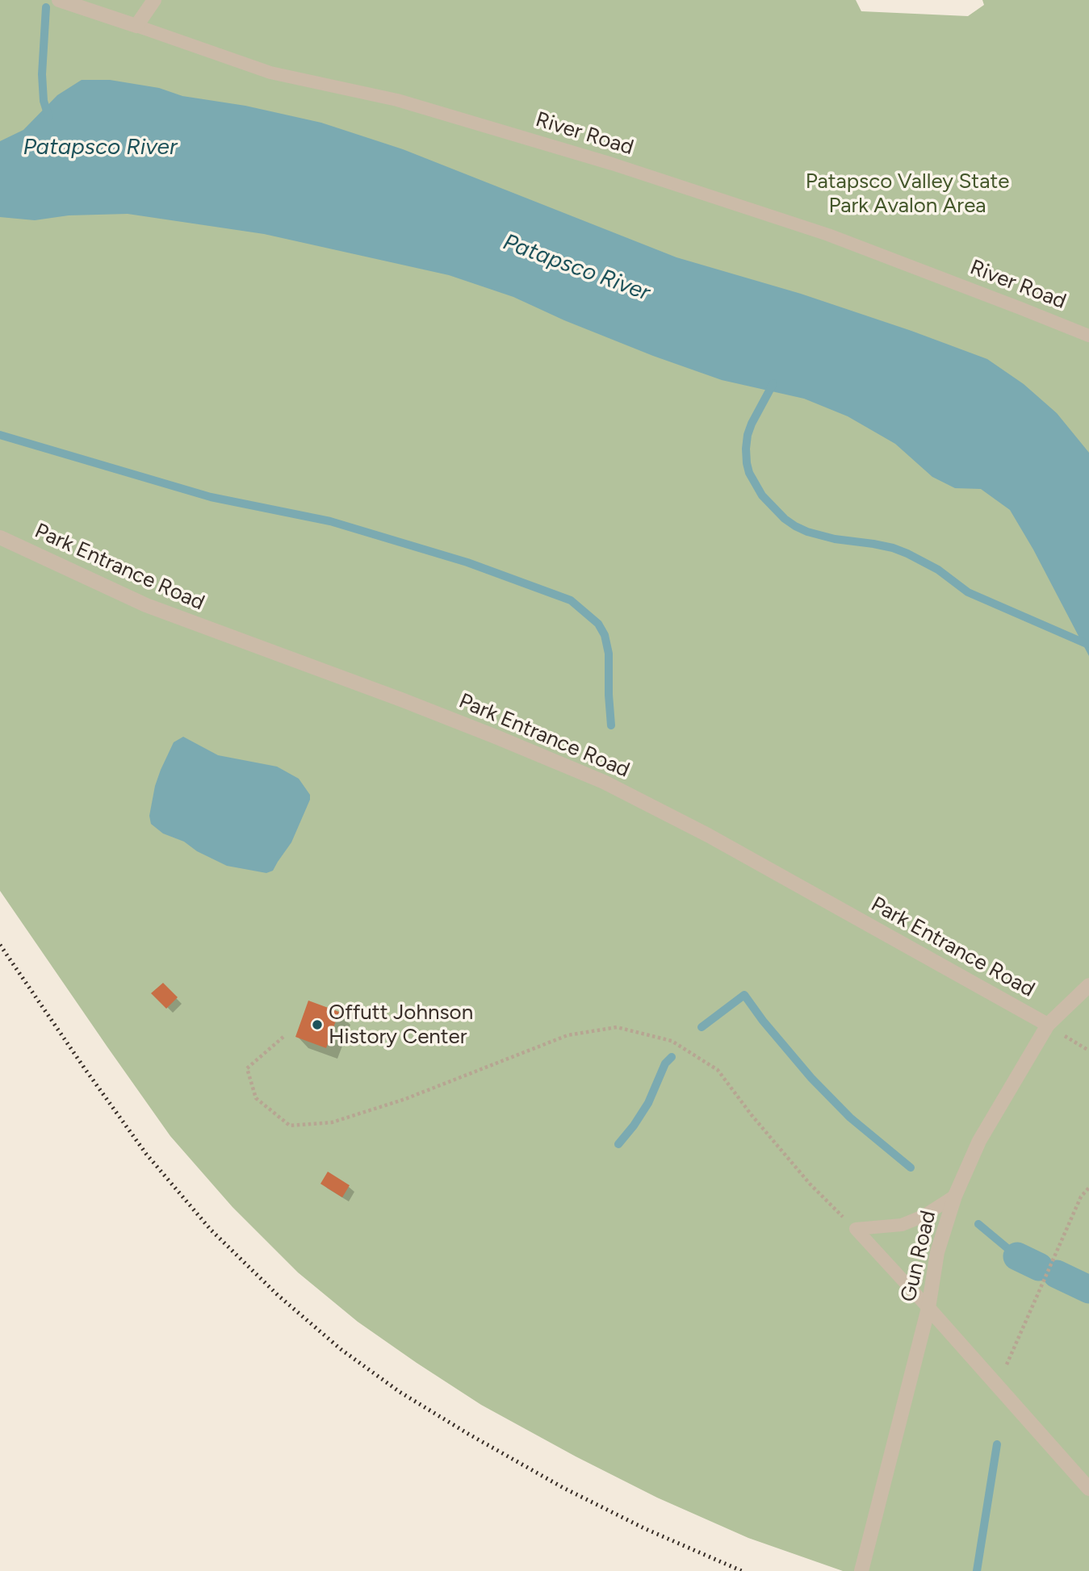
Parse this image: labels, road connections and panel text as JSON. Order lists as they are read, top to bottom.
{
  "streets": {
    "street": ["River Road", "Park Entrance Road", "Gun Road"]
  },
  "crossings": [
    ["Park Entrance Road", "Gun Road"]
  ],
  "water": ["Patapsco River"],
  "parks": ["Patapsco Valley State Park Avalon Area"],
  "places": ["Offutt Johnson History Center"]
}
